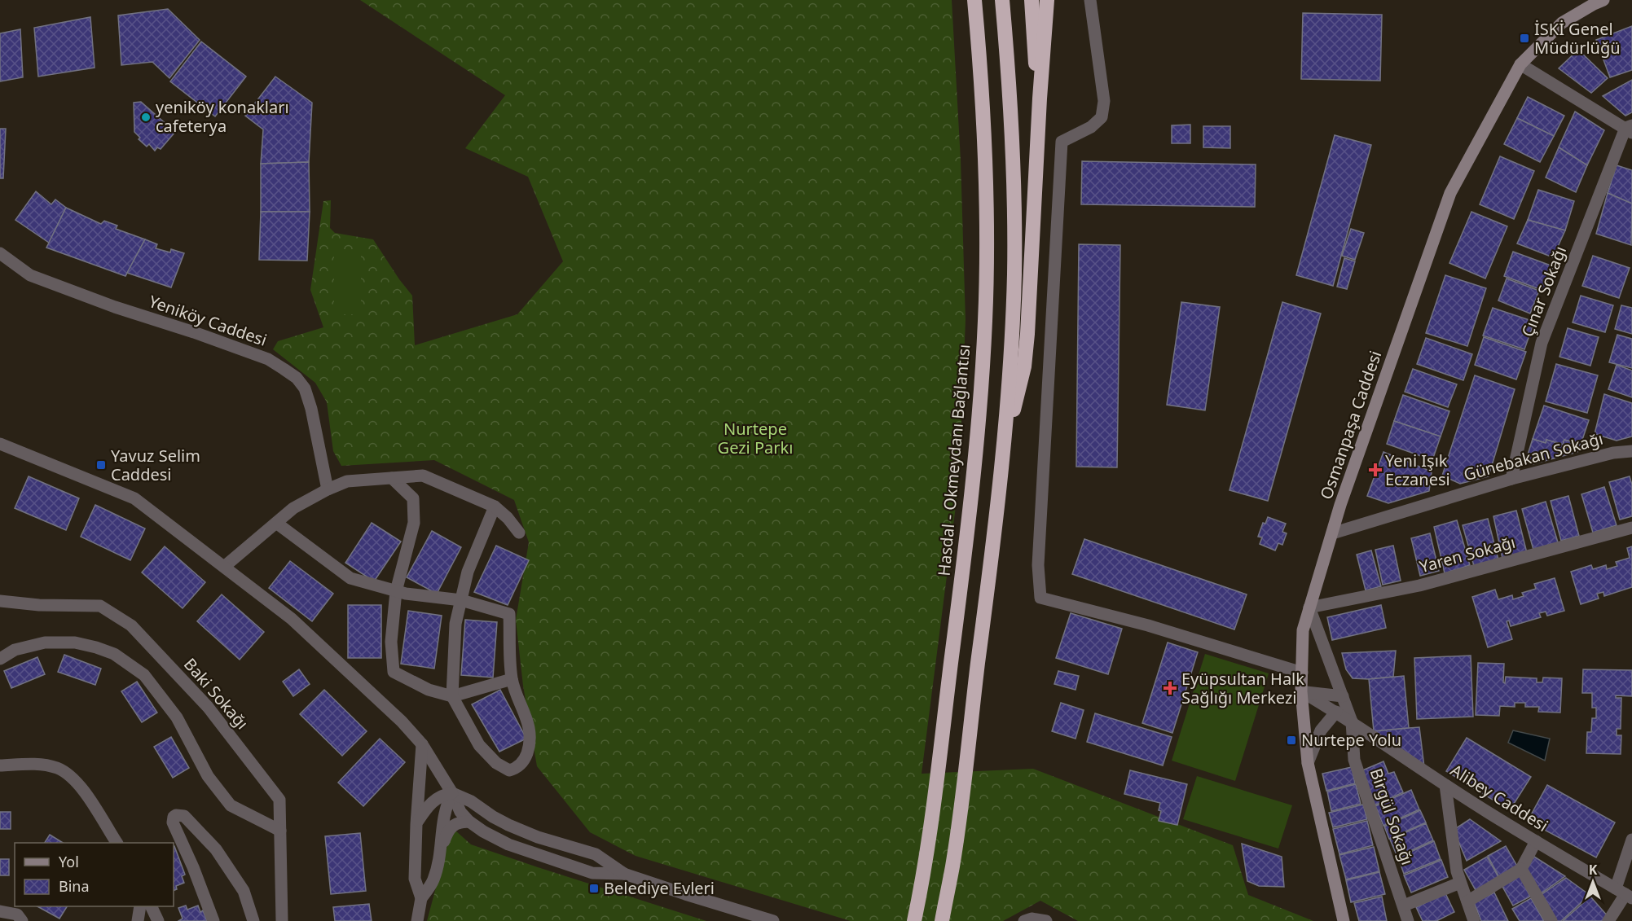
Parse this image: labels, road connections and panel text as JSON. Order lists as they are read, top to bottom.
{
  "streets": {
    "highway": ["Hasdal - Okmeydanı Bağlantısı"],
    "main road": ["Osmanpaşa Caddesi"],
    "street": [
      "Çınar Sokağı",
      "Yeniköy Caddesi",
      "Günebakan Sokağı",
      "Yaren Sokağı",
      "Baki Sokağı",
      "Alibey Caddesi",
      "Birgül Sokağı"
    ]
  },
  "crossings": [
    ["Çınar Sokağı", "Günebakan Sokağı"],
    ["Osmanpaşa Caddesi", "Günebakan Sokağı"],
    ["Osmanpaşa Caddesi", "Yaren Sokağı"],
    ["Osmanpaşa Caddesi", "Alibey Caddesi"],
    ["Alibey Caddesi", "Birgül Sokağı"]
  ],
  "parks": ["Nurtepe Gezi Parkı"],
  "places": {
    "transit": [
      "İSKİ Genel Müdürlüğü",
      "Yavuz Selim Caddesi",
      "Nurtepe Yolu",
      "Belediye Evleri"
    ],
    "other": ["yeniköy konakları cafeterya"],
    "health": ["Yeni Işık Eczanesi", "Eyüpsultan Halk Sağlığı Merkezi"]
  },
  "legend": ["Yol", "Bina"],
  "north": "top"
}
